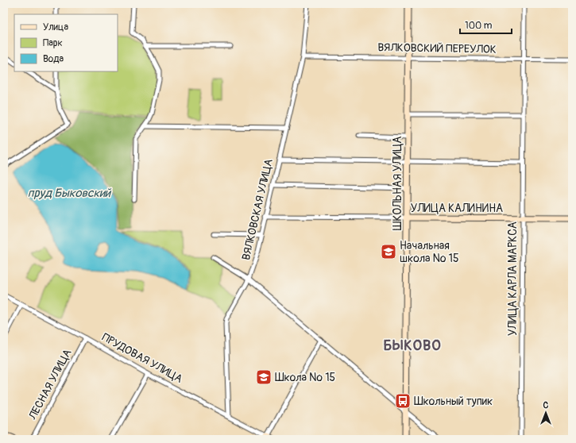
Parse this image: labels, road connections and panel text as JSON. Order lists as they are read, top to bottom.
{
  "streets": {
    "main road": ["ШКОЛЬНАЯ УЛИЦА", "УЛИЦА КАЛИНИНА"],
    "street": [
      "ВЯЛКОВСКИЙ ПЕРЕУЛОК",
      "ВЯЛКОВСКАЯ УЛИЦА",
      "УЛИЦА КАРЛА МАРКСА",
      "ПРУДОВАЯ УЛИЦА",
      "ЛЕСНАЯ УЛИЦА"
    ]
  },
  "crossings": [
    ["ВЯЛКОВСКИЙ ПЕРЕУЛОК", "ШКОЛЬНАЯ УЛИЦА"],
    ["ВЯЛКОВСКИЙ ПЕРЕУЛОК", "ВЯЛКОВСКАЯ УЛИЦА"],
    ["ВЯЛКОВСКИЙ ПЕРЕУЛОК", "УЛИЦА КАРЛА МАРКСА"],
    ["ШКОЛЬНАЯ УЛИЦА", "УЛИЦА КАЛИНИНА"],
    ["УЛИЦА КАЛИНИНА", "ВЯЛКОВСКАЯ УЛИЦА"],
    ["УЛИЦА КАЛИНИНА", "УЛИЦА КАРЛА МАРКСА"],
    ["ВЯЛКОВСКАЯ УЛИЦА", "ПРУДОВАЯ УЛИЦА"],
    ["ПРУДОВАЯ УЛИЦА", "ЛЕСНАЯ УЛИЦА"]
  ],
  "districts": ["БЫКОВО"],
  "water": ["пруд Быковский"],
  "places": {
    "school or university": ["Начальная школа № 15", "Школа № 15"],
    "bus stop": ["Школьный тупик"]
  },
  "legend": ["Улица", "Парк", "Вода"],
  "scale_bar": "100 m",
  "north": "top"
}
